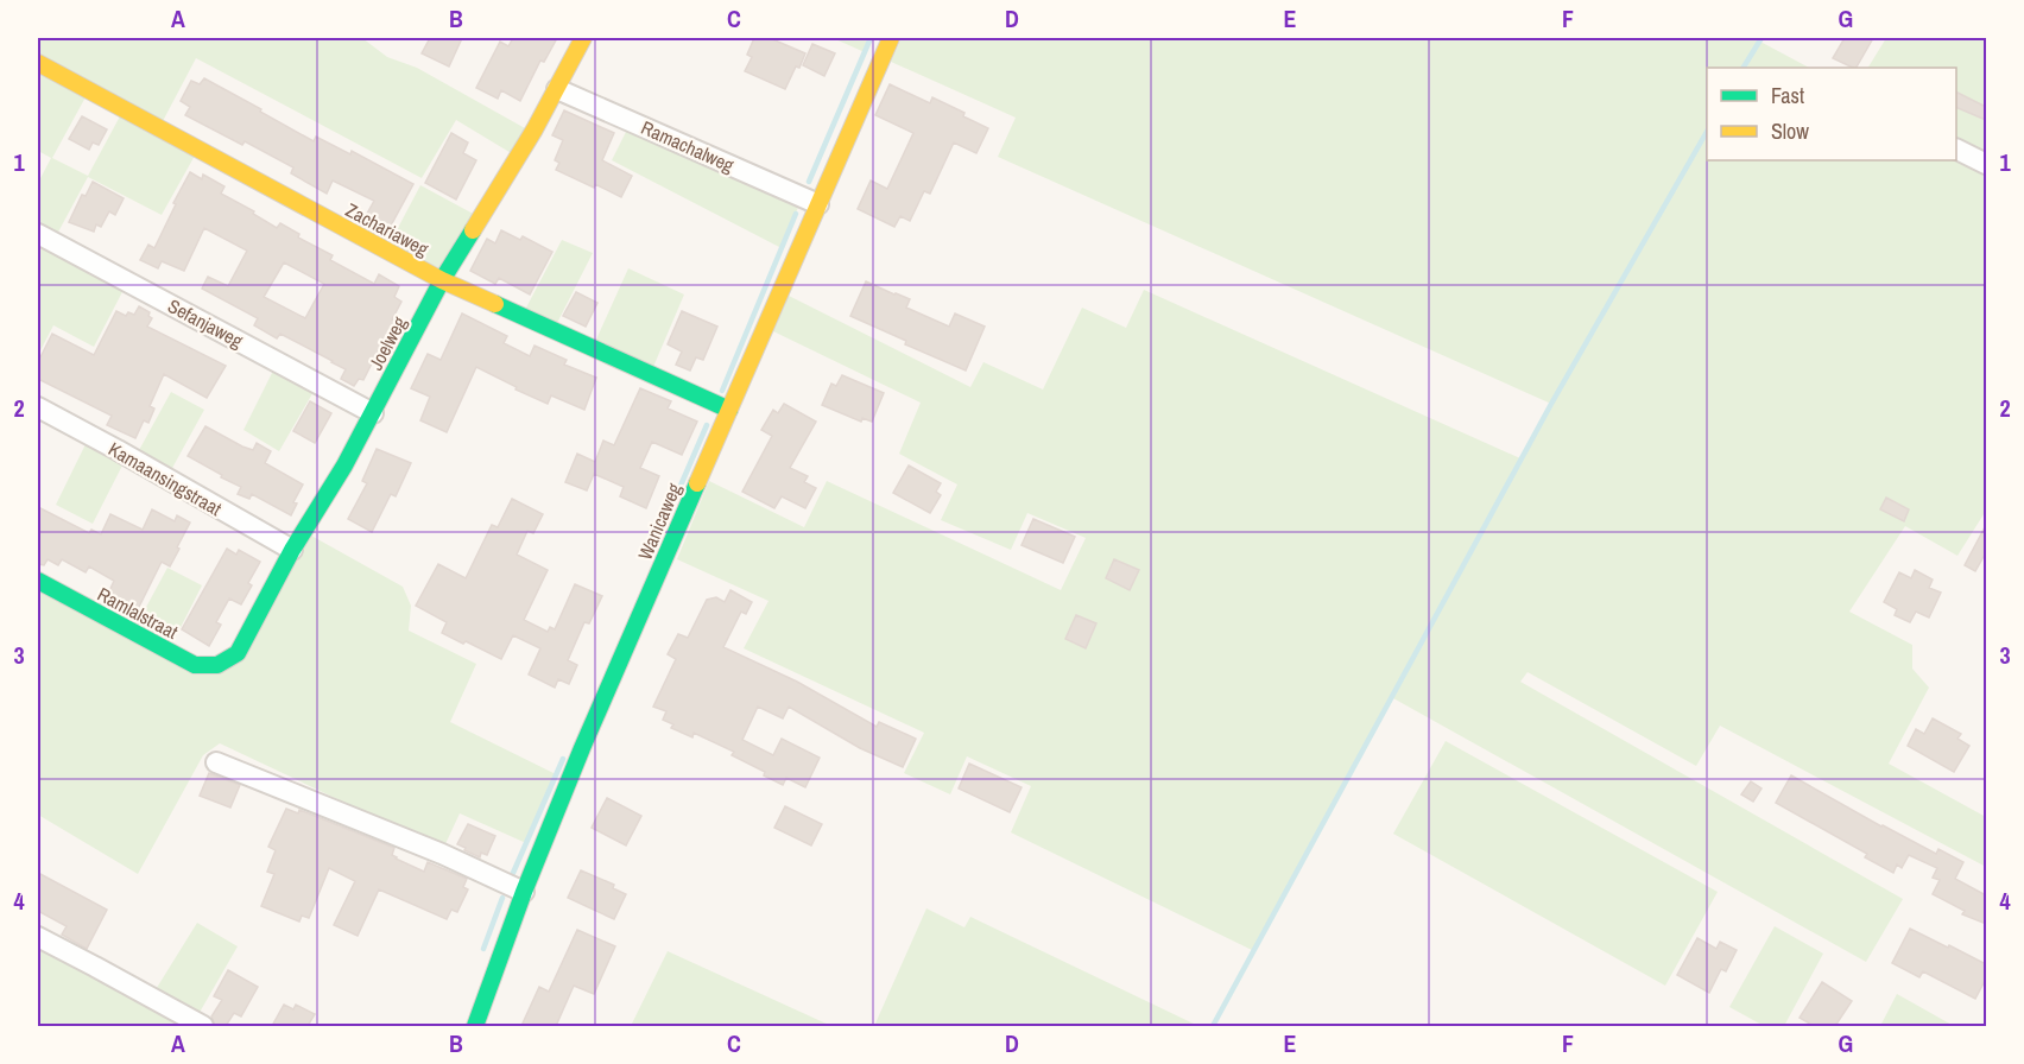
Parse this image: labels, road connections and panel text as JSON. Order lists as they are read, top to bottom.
{
  "streets": {
    "street": [
      "Ramachalweg",
      "Zachariaweg",
      "Sefanjaweg",
      "Joelweg",
      "Kamaansingstraat",
      "Wanicaweg",
      "Ramlalstraat"
    ]
  },
  "crossings": [
    ["Ramachalweg", "Joelweg"],
    ["Ramachalweg", "Wanicaweg"],
    ["Zachariaweg", "Joelweg"],
    ["Zachariaweg", "Wanicaweg"],
    ["Sefanjaweg", "Joelweg"],
    ["Joelweg", "Kamaansingstraat"],
    ["Joelweg", "Ramlalstraat"]
  ],
  "legend": ["Fast", "Slow"],
  "grid": {
    "columns": [
      "A",
      "B",
      "C",
      "D",
      "E",
      "F",
      "G"
    ],
    "rows": [
      "1",
      "2",
      "3",
      "4"
    ]
  }
}
